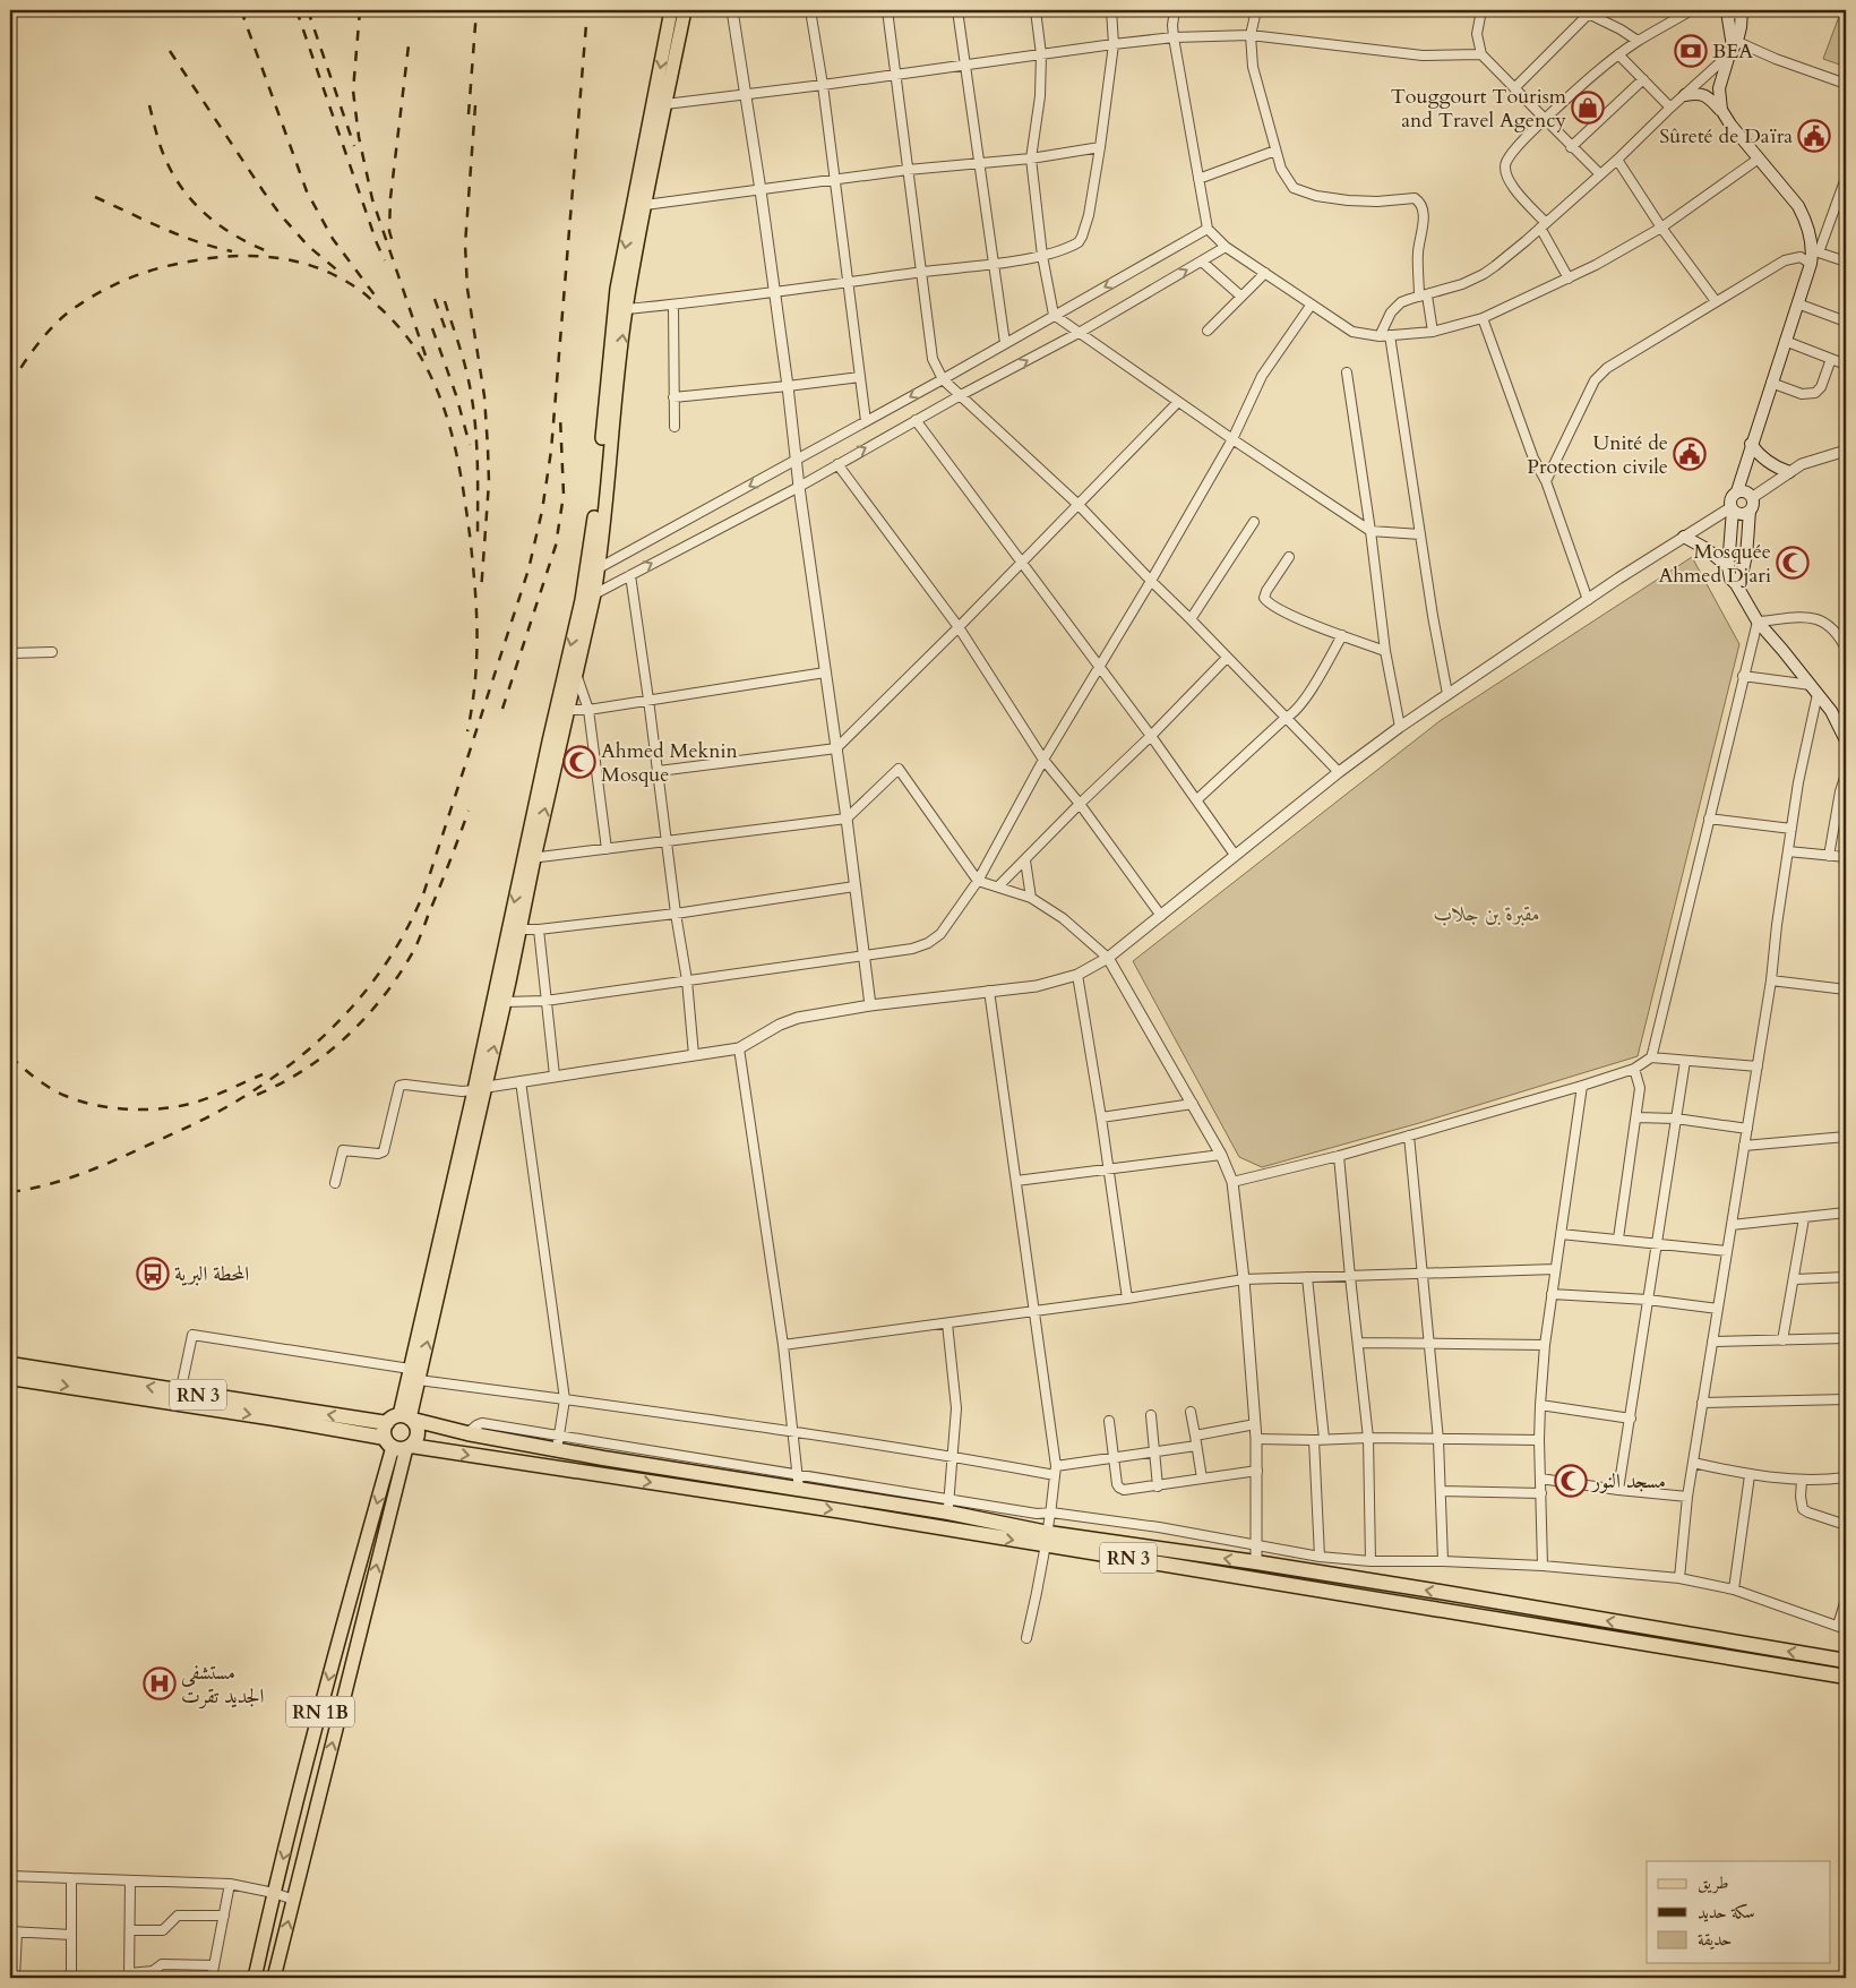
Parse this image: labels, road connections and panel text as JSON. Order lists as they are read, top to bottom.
{
  "streets": {
    "highway": ["RN 3"],
    "main road": ["RN 1B"]
  },
  "crossings": [
    ["RN 3", "RN 1B"]
  ],
  "parks": ["مقبرة بن جلاب"],
  "places": {
    "bank": ["BEA"],
    "shop": ["Touggourt Tourism and Travel Agency"],
    "public building": ["Sûreté de Daïra", "Unité de Protection civile"],
    "mosque": ["Mosquée Ahmed Djari", "Ahmed Meknin Mosque", "مسجد النور"],
    "bus stop": ["المحطة البرية"],
    "hospital": ["مستشفى الجديد تقرت"]
  },
  "legend": ["طريق", "سكة حديد", "حديقة"]
}
